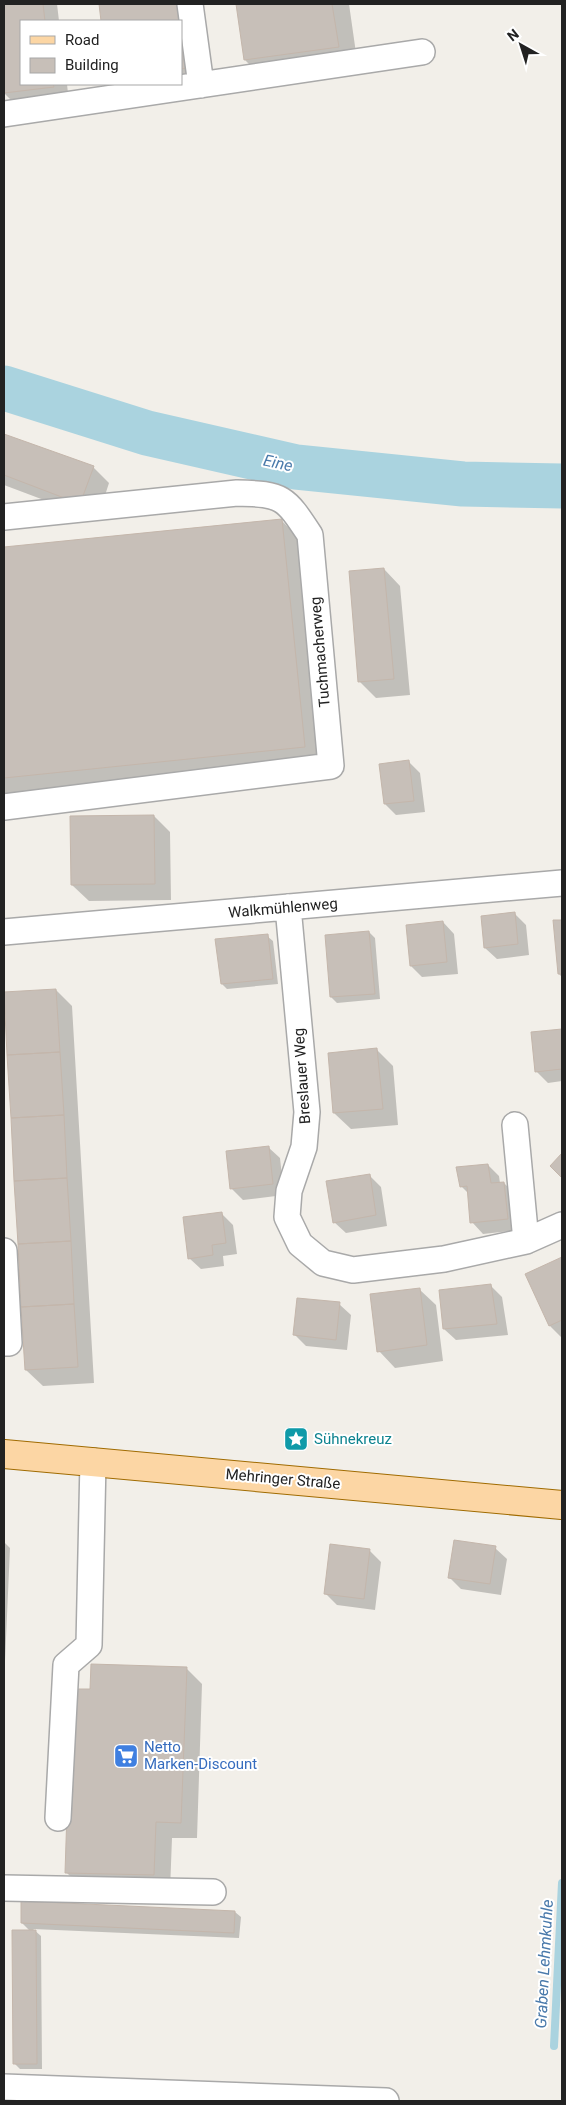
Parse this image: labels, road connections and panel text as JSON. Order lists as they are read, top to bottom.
{
  "streets": {
    "main road": ["Mehringer Straße"],
    "street": ["Tuchmacherweg", "Walkmühlenweg", "Breslauer Weg"]
  },
  "crossings": [
    ["Walkmühlenweg", "Breslauer Weg"]
  ],
  "water": ["Eine", "Graben Lehmkuhle"],
  "places": {
    "place": ["Sühnekreuz"],
    "supermarket": ["Netto Marken-Discount"]
  },
  "legend": ["Road", "Building"],
  "north": "top left"
}
